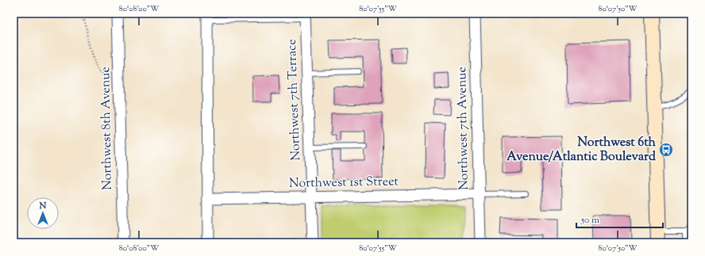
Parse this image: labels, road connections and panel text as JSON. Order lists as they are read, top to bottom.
{
  "streets": {
    "street": [
      "Northwest 7th Terrace",
      "Northwest 8th Avenue",
      "Northwest 7th Avenue",
      "Northwest 1st Street"
    ]
  },
  "crossings": [
    ["Northwest 7th Terrace", "Northwest 1st Street"],
    ["Northwest 7th Avenue", "Northwest 1st Street"]
  ],
  "places": {
    "bus stop": ["Northwest 6th Avenue/Atlantic Boulevard"]
  },
  "scale_bar": "50 m",
  "north": "top",
  "coordinates": ["80°08'00\"W", "80°07'55\"W", "80°07'50\"W"]
}
